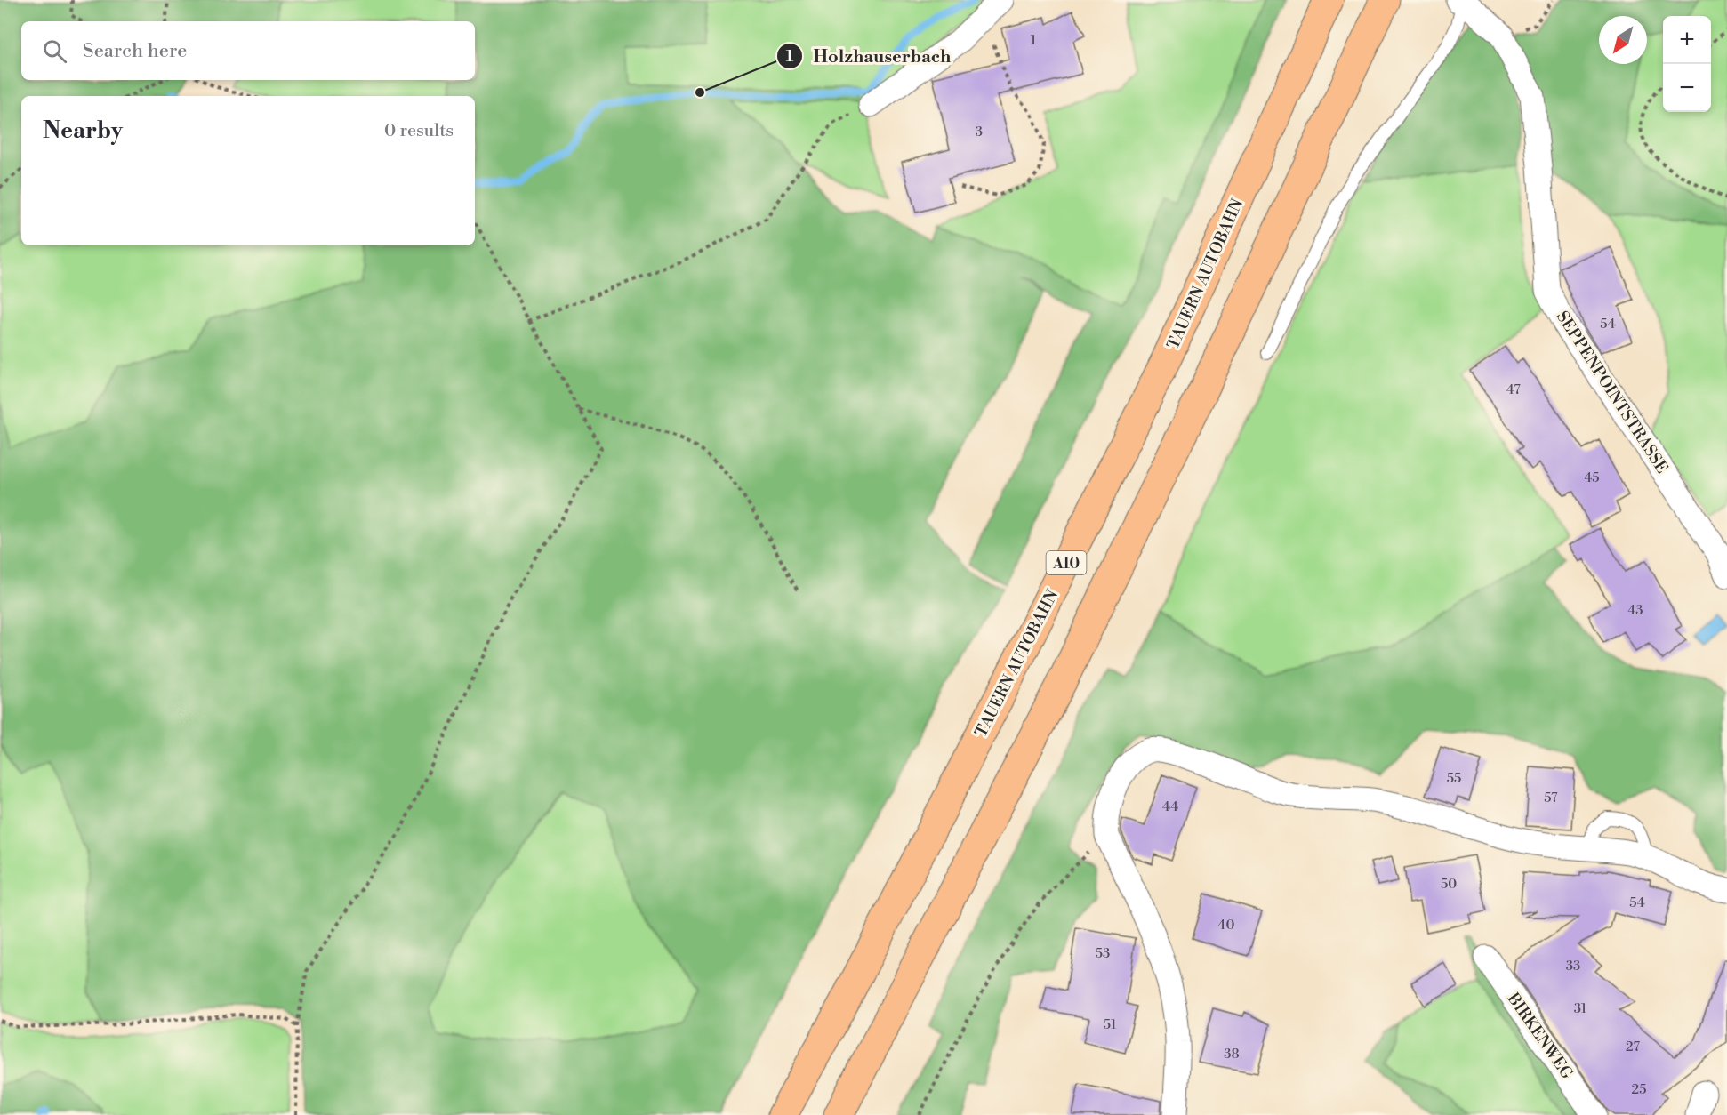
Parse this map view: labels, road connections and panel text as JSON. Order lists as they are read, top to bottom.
{
  "streets": {
    "highway": ["TAUERN AUTOBAHN", "A10"],
    "street": ["SEPPENPOINTSTRASSE", "BIRKENWEG"]
  },
  "places": ["Holzhauserbach"],
  "house_numbers": [
    "1",
    "3",
    "54",
    "47",
    "45",
    "43",
    "55",
    "57",
    "44",
    "50",
    "54",
    "40",
    "53",
    "33",
    "31",
    "51",
    "27",
    "38",
    "25"
  ],
  "north": "bottom left",
  "page": {
    "map_buttons": ["+", "−"],
    "search": "Search here",
    "heading": ["Nearby", "0 results"]
  }
}
